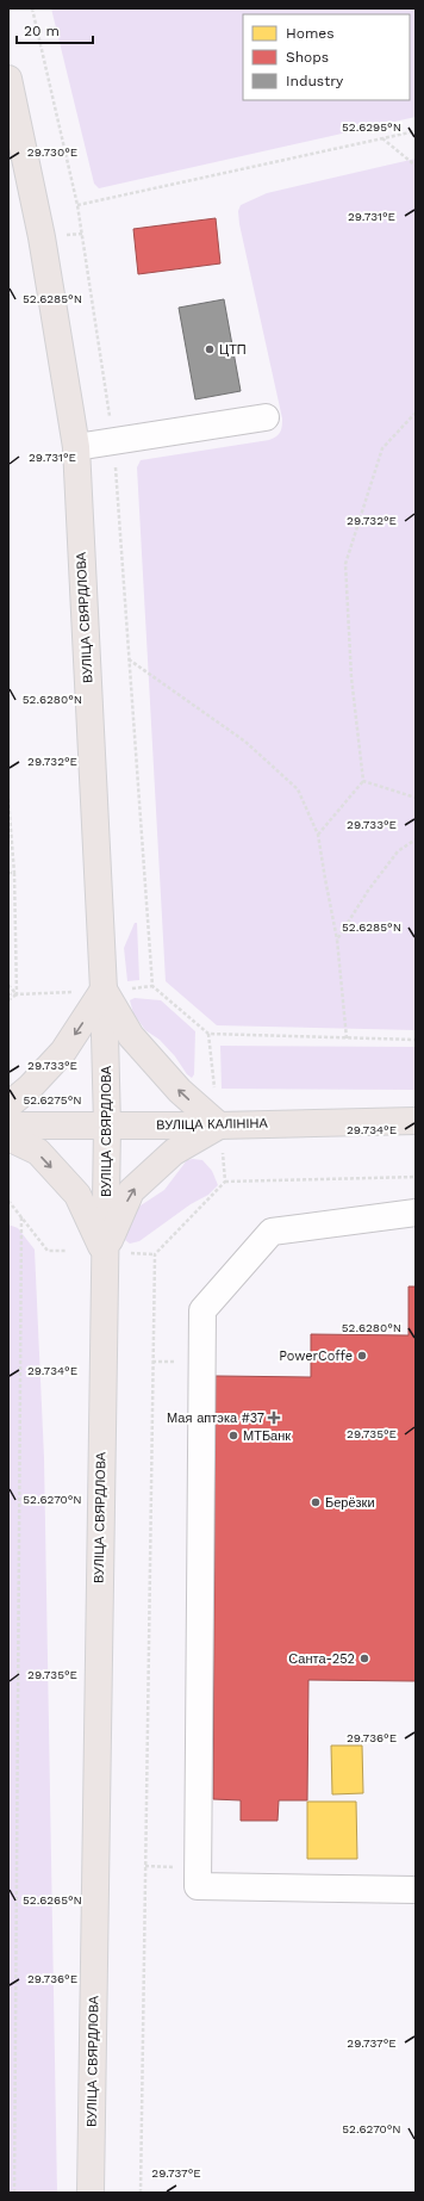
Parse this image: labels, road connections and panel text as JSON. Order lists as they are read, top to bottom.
{
  "streets": {
    "main road": ["ВУЛІЦА СВЯРДЛОВА", "ВУЛІЦА КАЛІНІНА"]
  },
  "crossings": [
    ["ВУЛІЦА СВЯРДЛОВА", "ВУЛІЦА КАЛІНІНА"]
  ],
  "places": {
    "other": [
      "ЦТП",
      "PowerCoffe",
      "МТБанк",
      "Берёзки",
      "Санта-252"
    ],
    "health": ["Мая аптэка #37"]
  },
  "legend": ["Homes", "Shops", "Industry"],
  "scale_bar": "20 m",
  "coordinates": [
    "52.6295°N",
    "29.730°E",
    "29.731°E",
    "52.6285°N",
    "29.732°E",
    "52.6280°N",
    "29.733°E",
    "52.6275°N",
    "29.734°E",
    "29.735°E",
    "52.6270°N",
    "29.736°E",
    "52.6265°N",
    "29.737°E"
  ]
}
